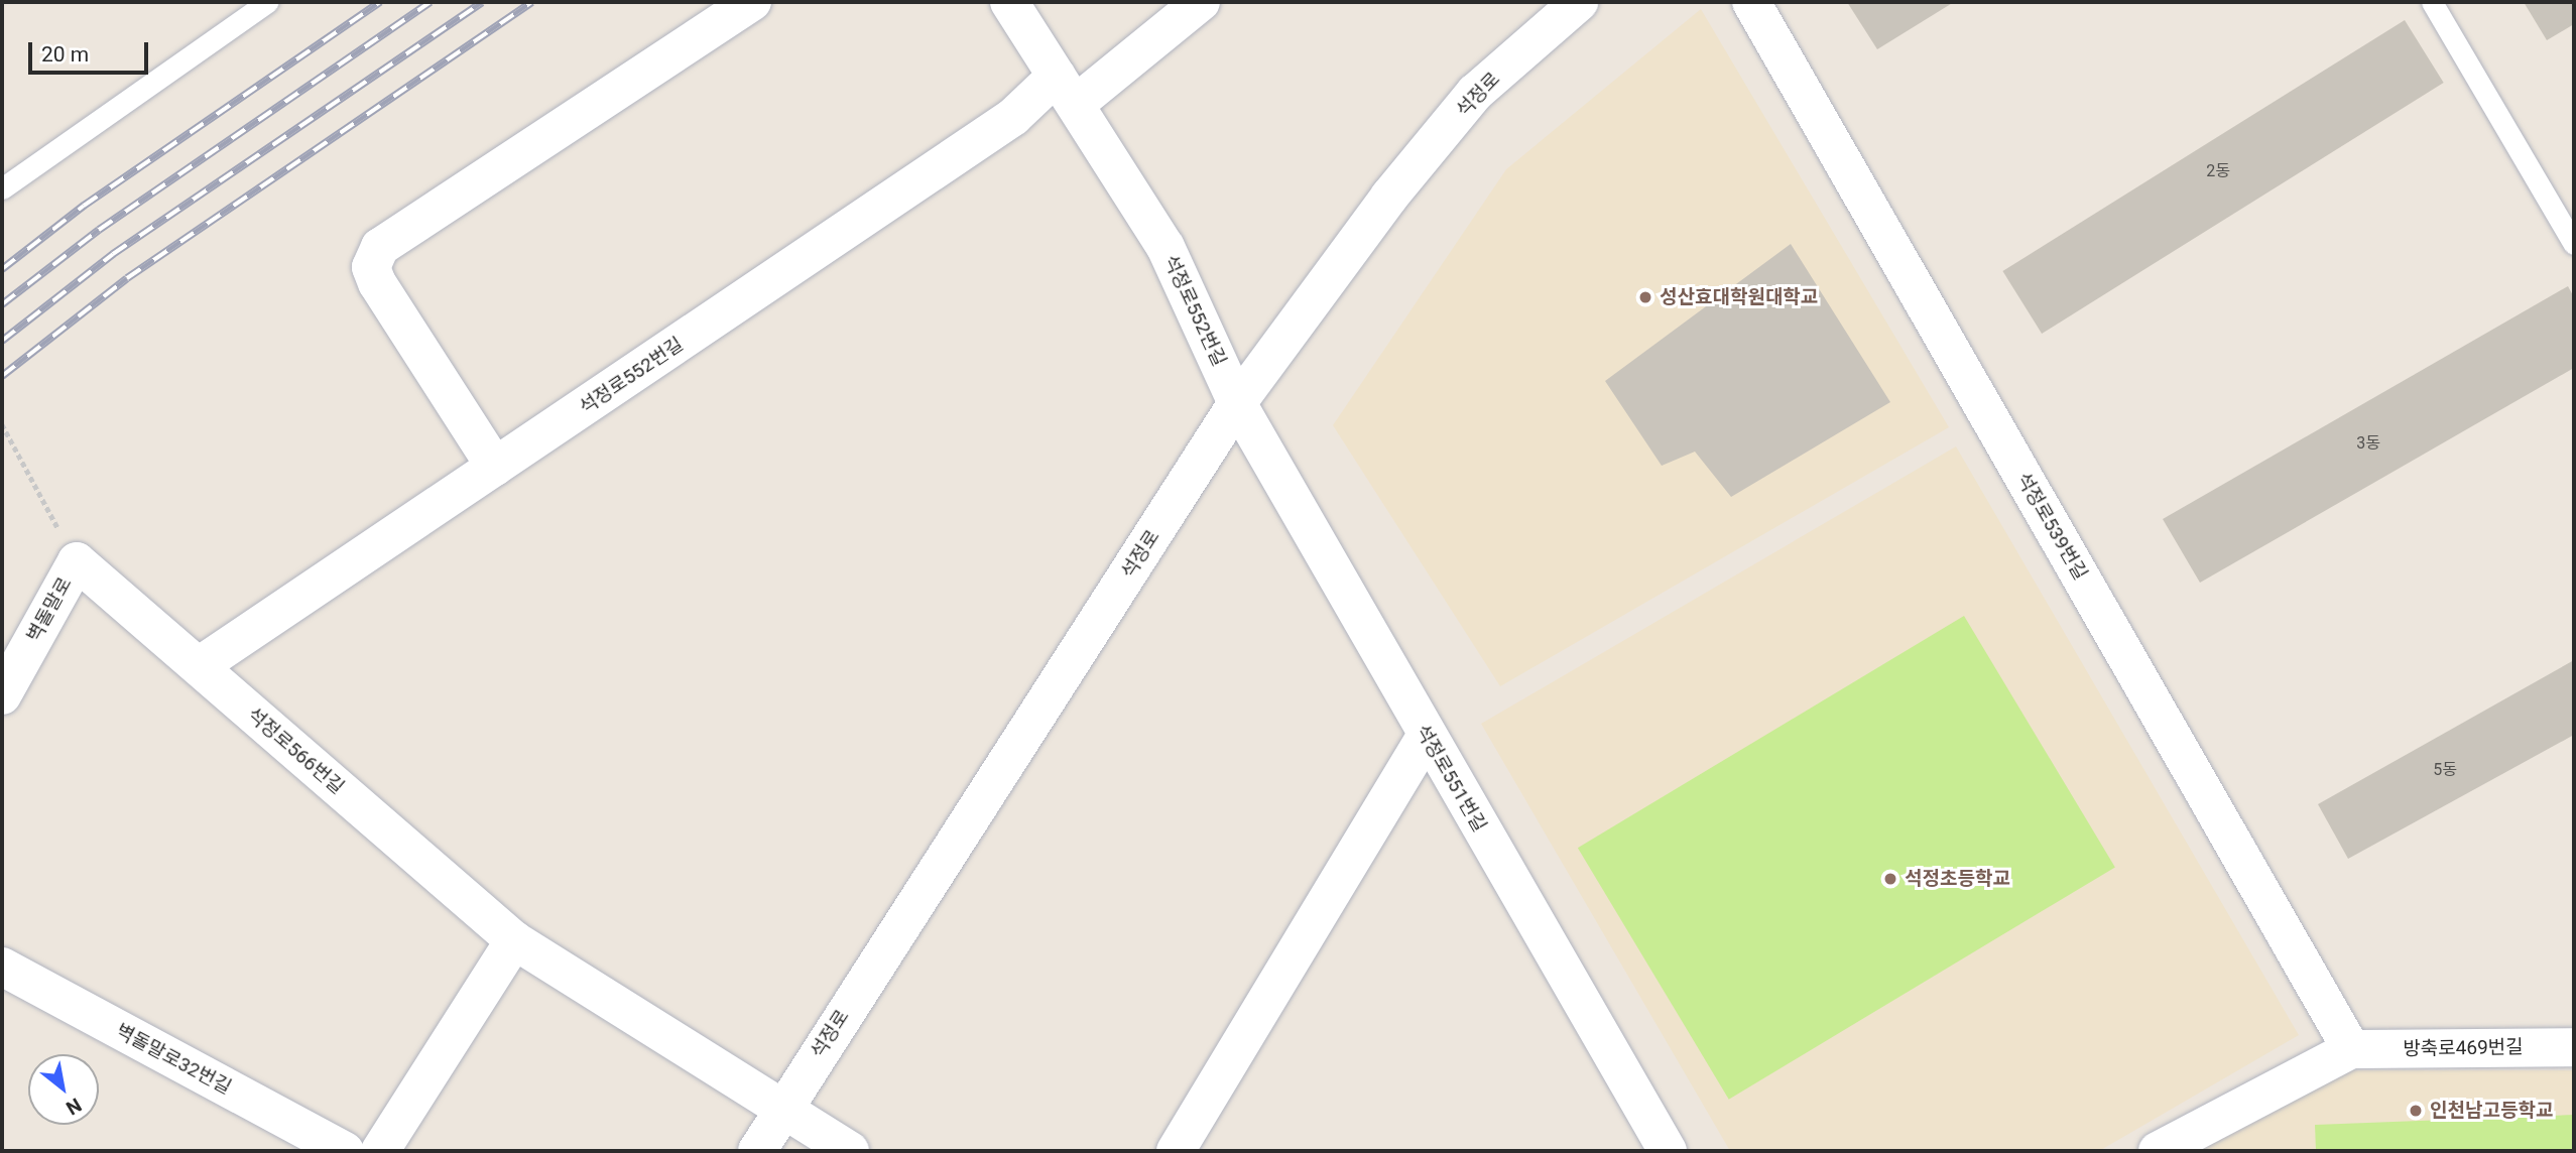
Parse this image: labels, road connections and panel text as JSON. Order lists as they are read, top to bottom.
{
  "streets": {
    "street": [
      "석정로",
      "석정로552번길",
      "석정로539번길",
      "벽돌말로",
      "석정로566번길",
      "석정로551번길",
      "방축로469번길",
      "벽돌말로32번길"
    ]
  },
  "crossings": [
    ["석정로", "석정로552번길"],
    ["석정로", "석정로566번길"],
    ["석정로", "석정로551번길"],
    ["석정로552번길", "석정로566번길"],
    ["석정로552번길", "석정로551번길"],
    ["석정로539번길", "방축로469번길"],
    ["벽돌말로", "석정로566번길"]
  ],
  "places": ["성산효대학원대학교", "석정초등학교", "인천남고등학교"],
  "house_numbers": ["2동", "3동", "5동"],
  "scale_bar": "20 m",
  "north": "bottom right"
}
